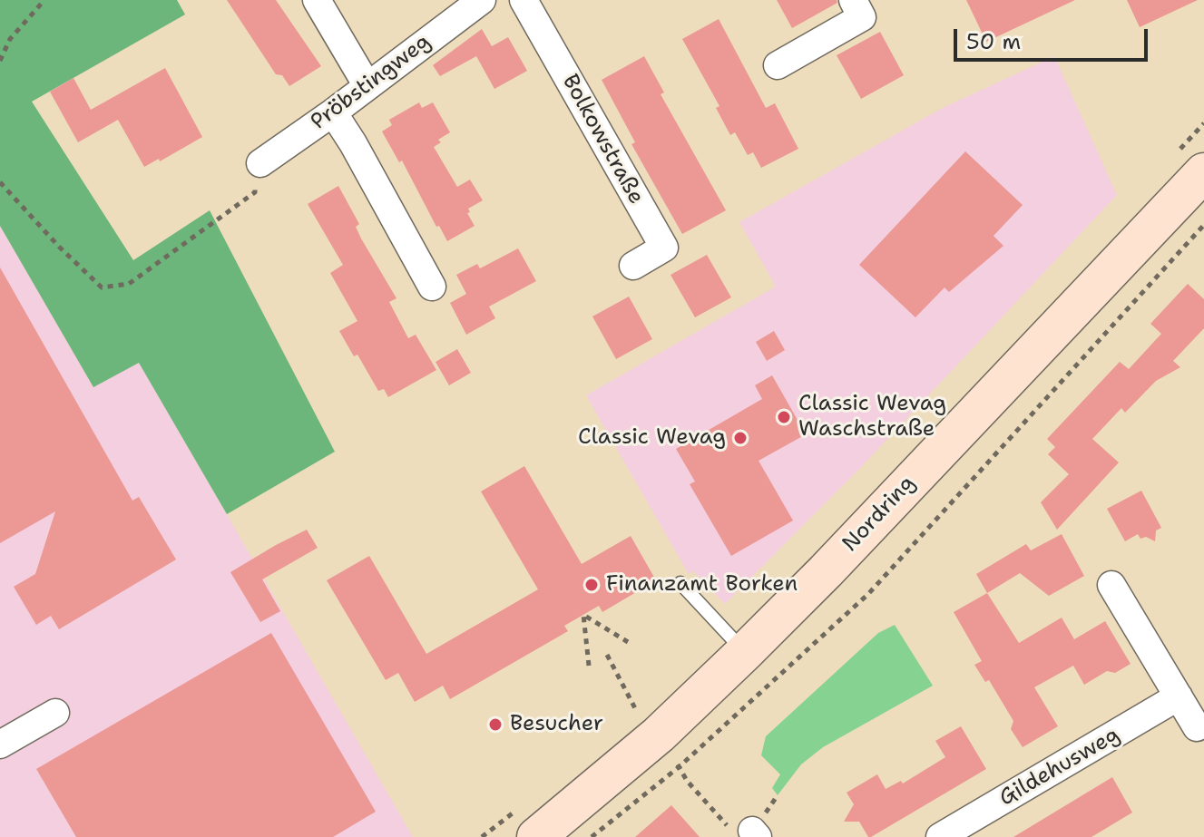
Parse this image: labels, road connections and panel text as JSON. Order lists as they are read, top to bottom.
{
  "streets": {
    "main road": ["Nordring"],
    "street": ["Pröbstingweg", "Bolkowstraße", "Gildehusweg"]
  },
  "places": [
    "Classic Wevag Waschstraße",
    "Classic Wevag",
    "Finanzamt Borken",
    "Besucher"
  ],
  "scale_bar": "50 m"
}
